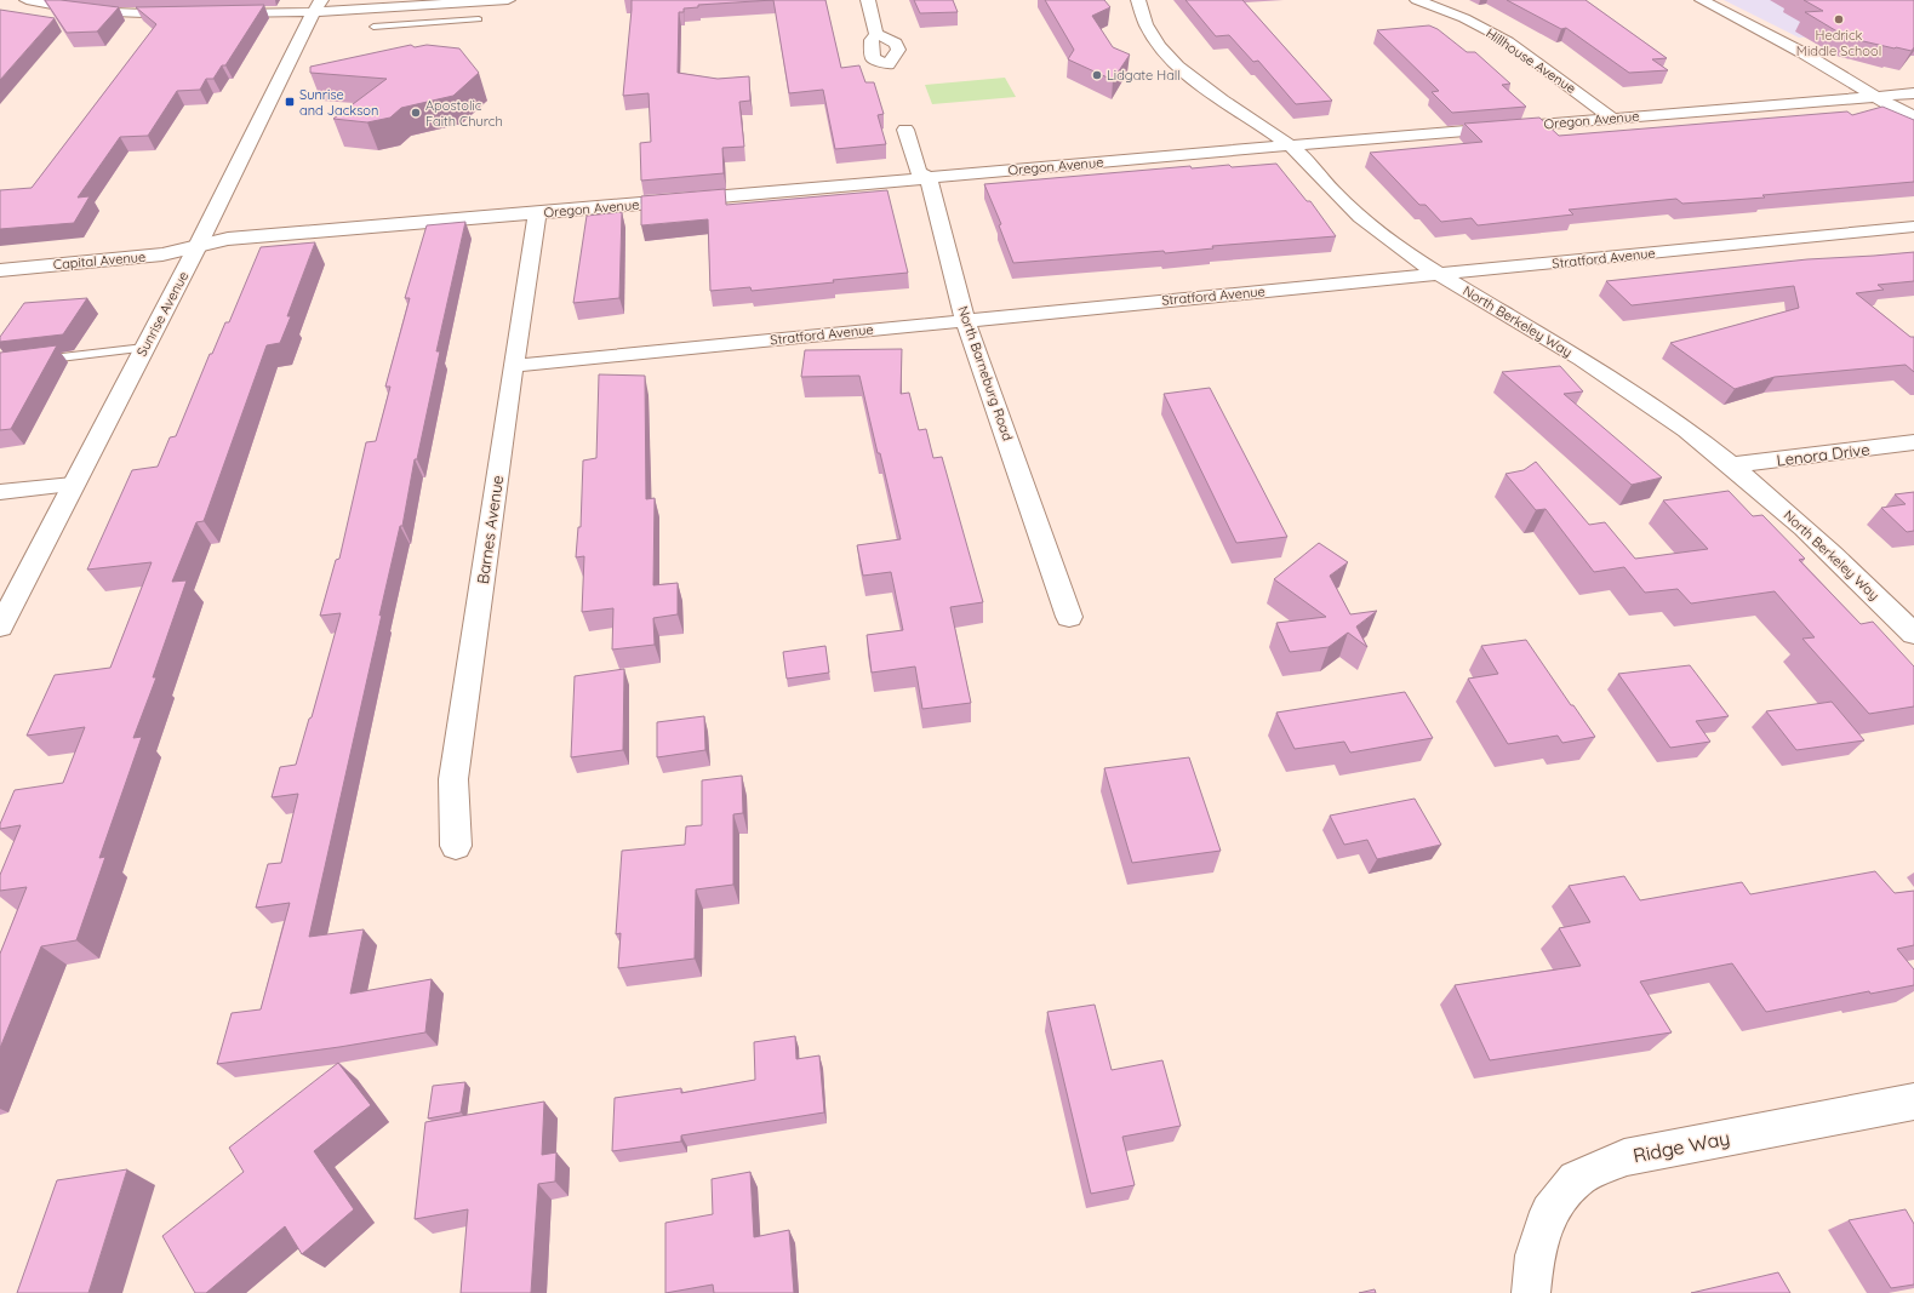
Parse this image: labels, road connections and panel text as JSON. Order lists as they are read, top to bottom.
{
  "streets": {
    "street": [
      "Hillhouse Avenue",
      "Oregon Avenue",
      "Stratford Avenue",
      "Capital Avenue",
      "Sunrise Avenue",
      "North Berkeley Way",
      "North Barneburg Road",
      "Lenora Drive",
      "Barnes Avenue",
      "Ridge Way"
    ]
  },
  "crossings": [
    ["Hillhouse Avenue", "Oregon Avenue"],
    ["Oregon Avenue", "Capital Avenue"],
    ["Oregon Avenue", "Sunrise Avenue"],
    ["Oregon Avenue", "North Berkeley Way"],
    ["Oregon Avenue", "North Barneburg Road"],
    ["Oregon Avenue", "Barnes Avenue"],
    ["Stratford Avenue", "North Berkeley Way"],
    ["Stratford Avenue", "North Barneburg Road"],
    ["Stratford Avenue", "Barnes Avenue"],
    ["Capital Avenue", "Sunrise Avenue"],
    ["North Berkeley Way", "Lenora Drive"]
  ],
  "places": {
    "other": ["Hedrick Middle School", "Lidgate Hall", "Apostolic Faith Church"],
    "transit": ["Sunrise and Jackson"]
  }
}
